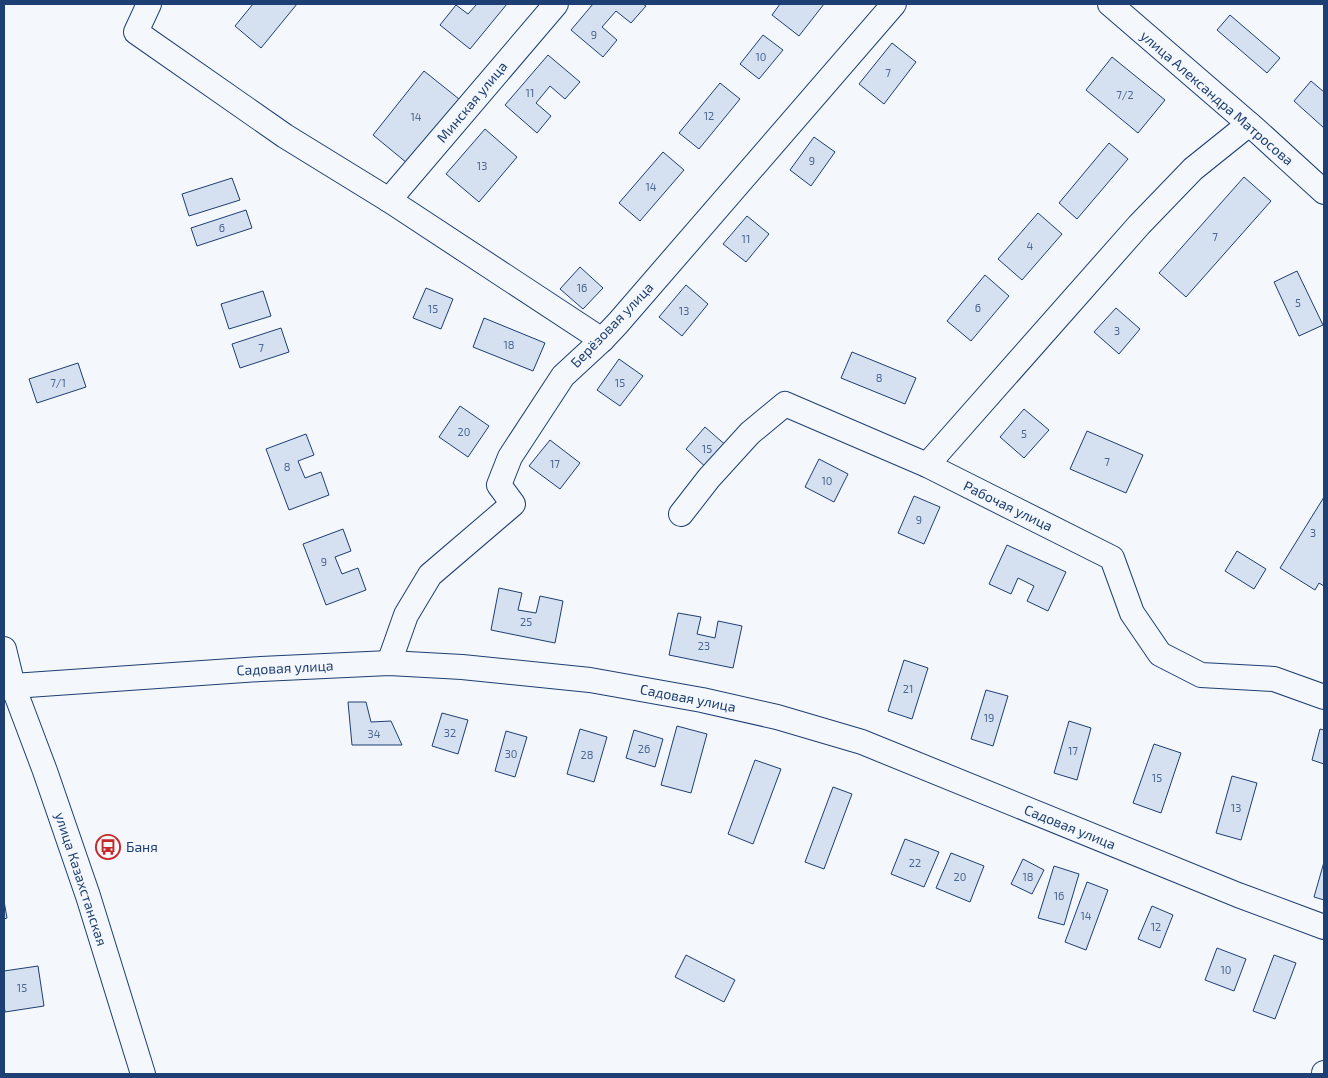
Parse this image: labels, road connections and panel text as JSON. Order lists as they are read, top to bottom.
{
  "streets": {
    "street": [
      "улица Александра Матросова",
      "Минская улица",
      "Берёзовая улица",
      "Рабочая улица",
      "Садовая улица",
      "улица Казахстанская"
    ]
  },
  "crossings": [
    ["Берёзовая улица", "Садовая улица"],
    ["Садовая улица", "улица Казахстанская"]
  ],
  "places": {
    "bus stop": ["Баня"]
  },
  "house_numbers": [
    "9",
    "10",
    "7",
    "11",
    "7/2",
    "12",
    "14",
    "9",
    "13",
    "14",
    "6",
    "7",
    "11",
    "4",
    "16",
    "5",
    "6",
    "15",
    "13",
    "3",
    "18",
    "7",
    "8",
    "7/1",
    "15",
    "20",
    "5",
    "15",
    "7",
    "17",
    "8",
    "10",
    "9",
    "3",
    "9",
    "25",
    "23",
    "21",
    "19",
    "32",
    "34",
    "26",
    "17",
    "30",
    "28",
    "15",
    "13",
    "22",
    "20",
    "18",
    "16",
    "14",
    "12",
    "10",
    "15"
  ]
}
